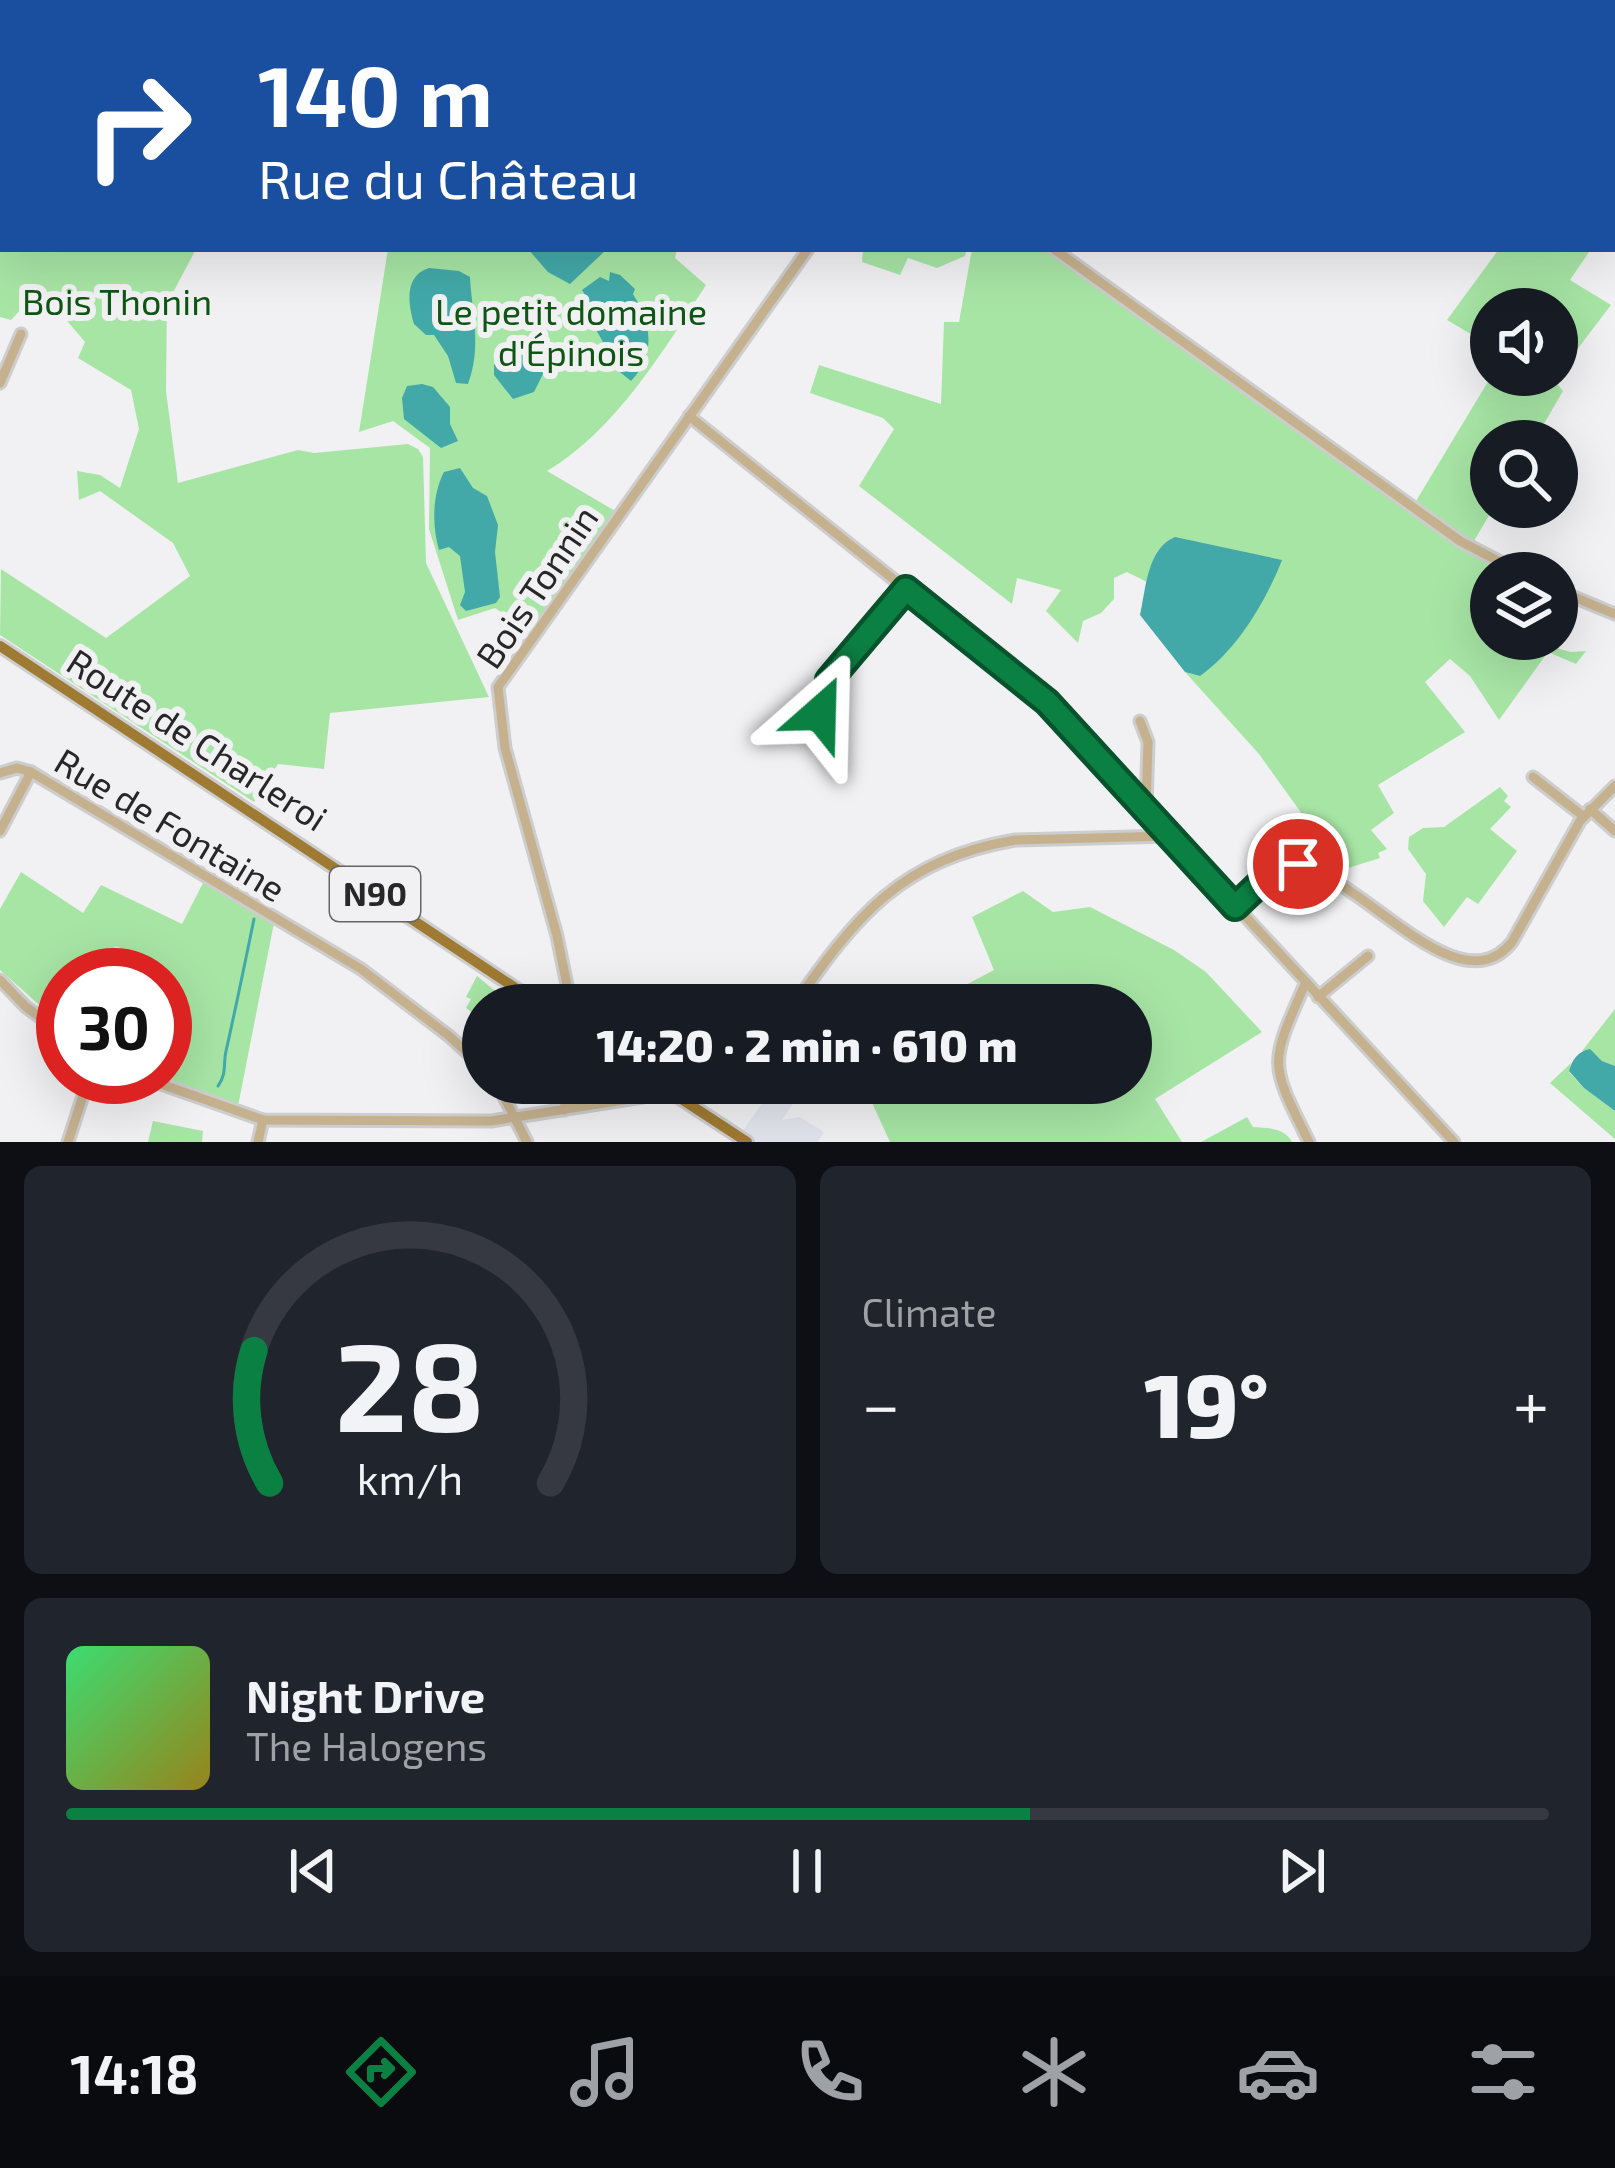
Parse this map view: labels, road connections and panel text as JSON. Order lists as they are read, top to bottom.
{
  "streets": {
    "main road": ["Route de Charleroi", "N90"],
    "street": ["Bois Tonnin", "Rue de Fontaine"]
  },
  "parks": ["Bois Thonin", "Le petit domaine d'Épinois"],
  "page": {
    "turn": ["140 m", "Rue du Château"],
    "limit": "30",
    "trip": "14:20 · 2 min · 610 m",
    "tile": "Climate",
    "heat": ["−", "19°", "+"],
    "song": ["Night Drive", "The Halogens"],
    "tabs": "14:18",
    "gauge": ["28", "km/h"]
  }
}
